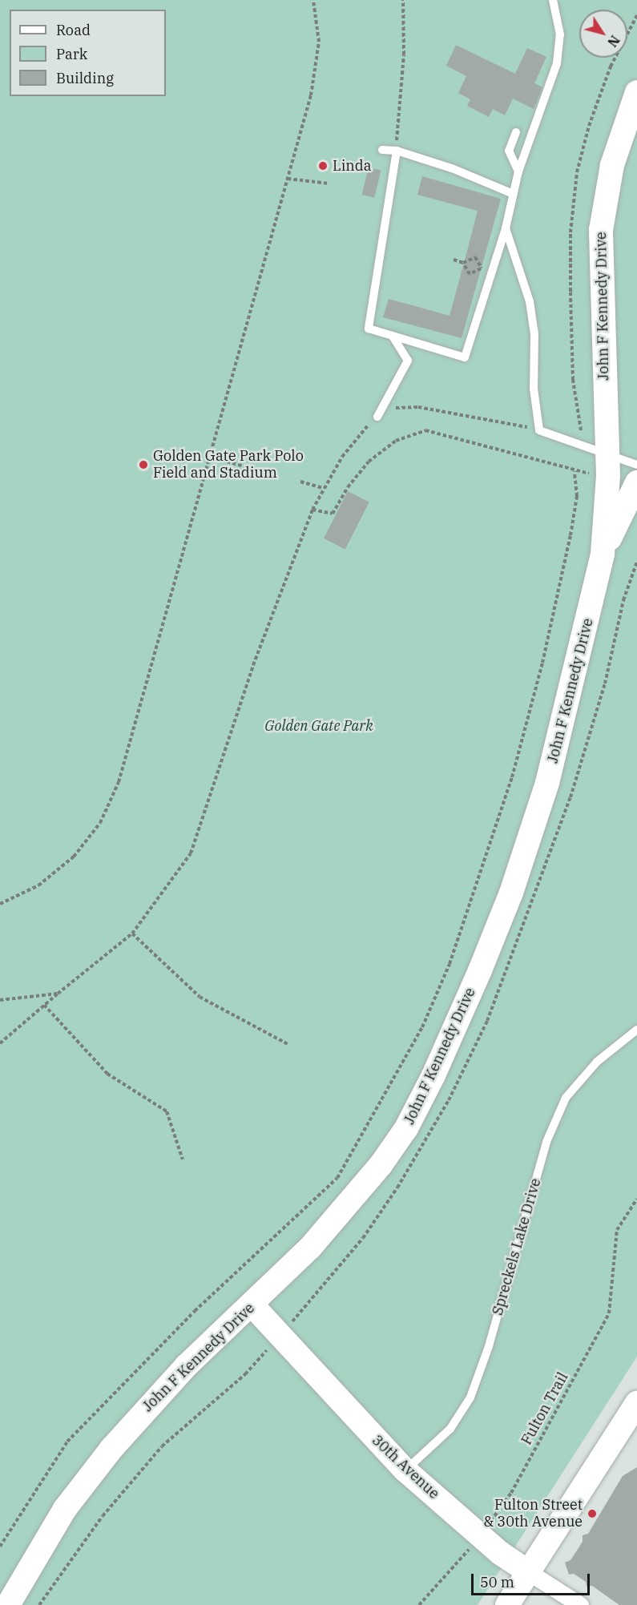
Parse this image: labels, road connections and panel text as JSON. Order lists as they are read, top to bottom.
{
  "streets": {
    "street": ["John F Kennedy Drive", "30th Avenue"],
    "lane": ["Spreckels Lake Drive"],
    "path": ["Fulton Trail"]
  },
  "crossings": [
    ["John F Kennedy Drive", "30th Avenue"],
    ["Spreckels Lake Drive", "30th Avenue"],
    ["Fulton Trail", "30th Avenue"]
  ],
  "parks": ["Golden Gate Park"],
  "places": ["Linda", "Golden Gate Park Polo Field and Stadium", "Fulton Street & 30th Avenue"],
  "legend": ["Road", "Park", "Building"],
  "scale_bar": "50 m",
  "north": "bottom right"
}
